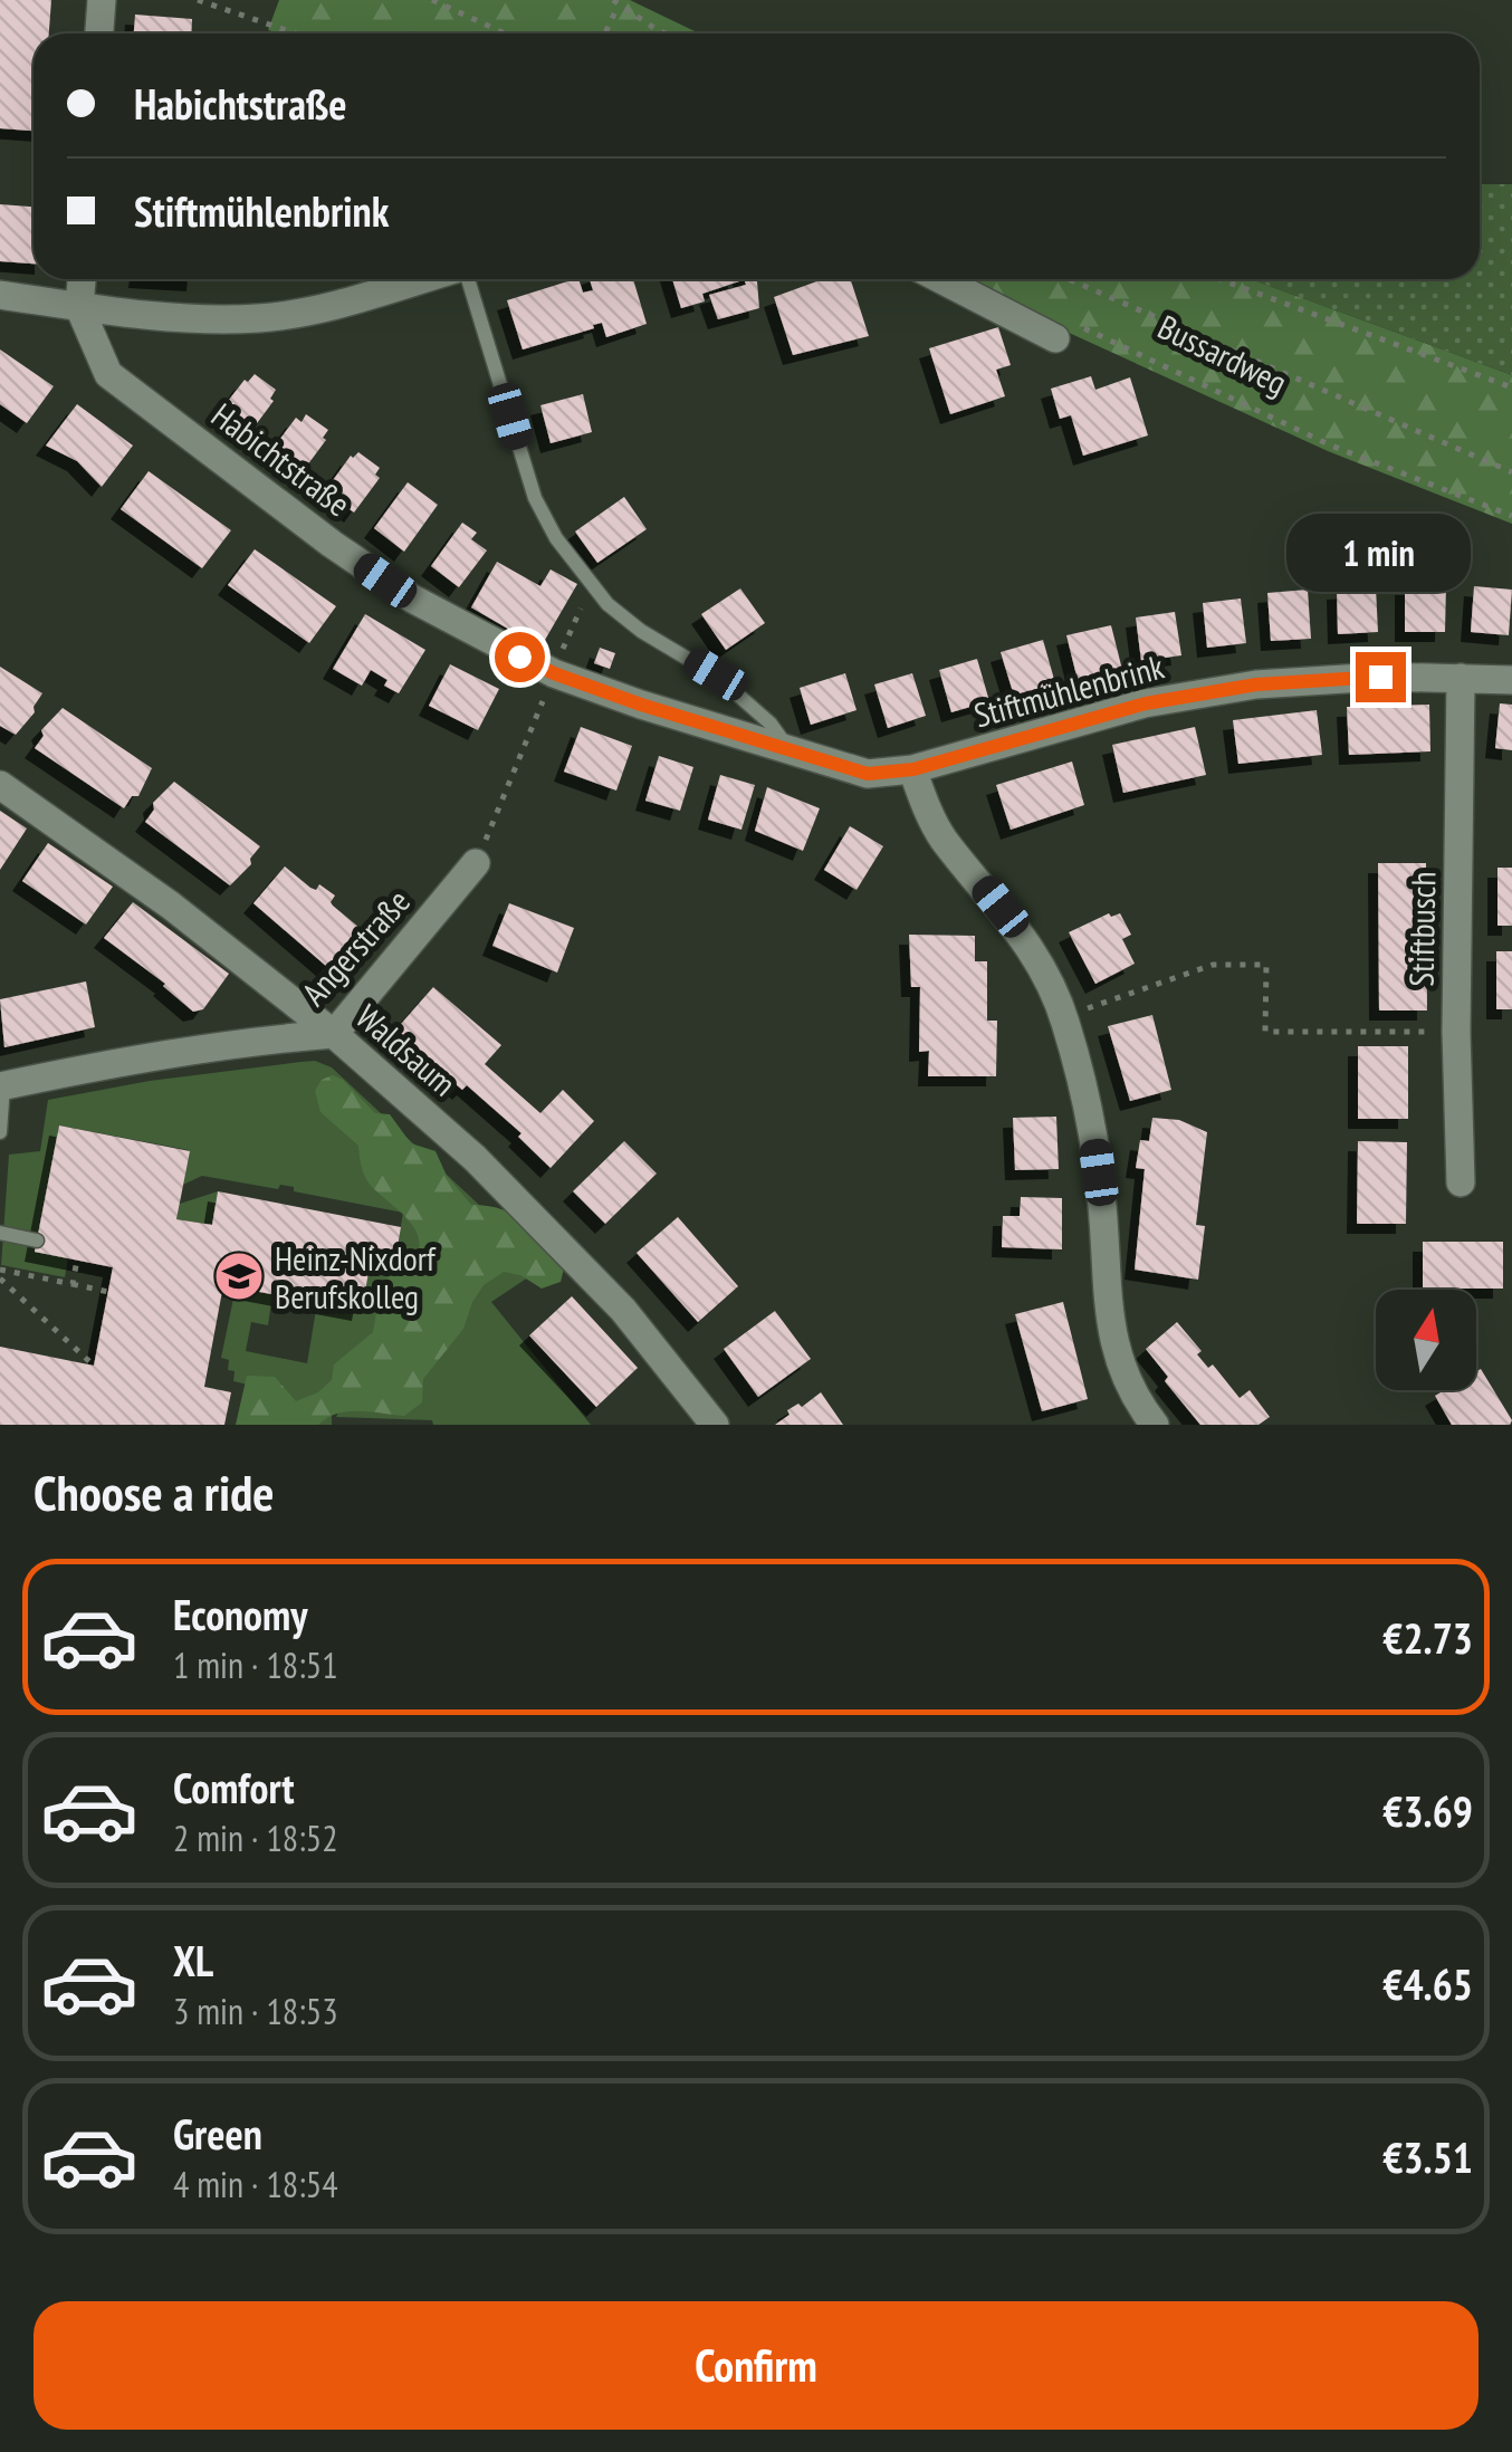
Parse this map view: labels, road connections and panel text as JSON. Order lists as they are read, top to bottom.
{
  "streets": {
    "street": [
      "Habichtstraße",
      "Stiftmühlenbrink",
      "Stiftbusch",
      "Angerstraße",
      "Waldsaum"
    ],
    "path": ["Bussardweg"]
  },
  "crossings": [
    ["Habichtstraße", "Stiftmühlenbrink"],
    ["Stiftmühlenbrink", "Stiftbusch"],
    ["Angerstraße", "Waldsaum"]
  ],
  "places": {
    "school or university": ["Heinz-Nixdorf Berufskolleg"]
  },
  "north": "top",
  "page": {
    "banner": ["Habichtstraße", "Stiftmühlenbrink"],
    "bubble": "1 min",
    "heading": "Choose a ride",
    "list": [
      {
        "name": "Economy",
        "note": "1 min · 18:51",
        "value": "€2.73"
      },
      {
        "name": "Comfort",
        "note": "2 min · 18:52",
        "value": "€3.69"
      },
      {
        "name": "XL",
        "note": "3 min · 18:53",
        "value": "€4.65"
      },
      {
        "name": "Green",
        "note": "4 min · 18:54",
        "value": "€3.51"
      }
    ],
    "buttons": "Confirm"
  }
}
